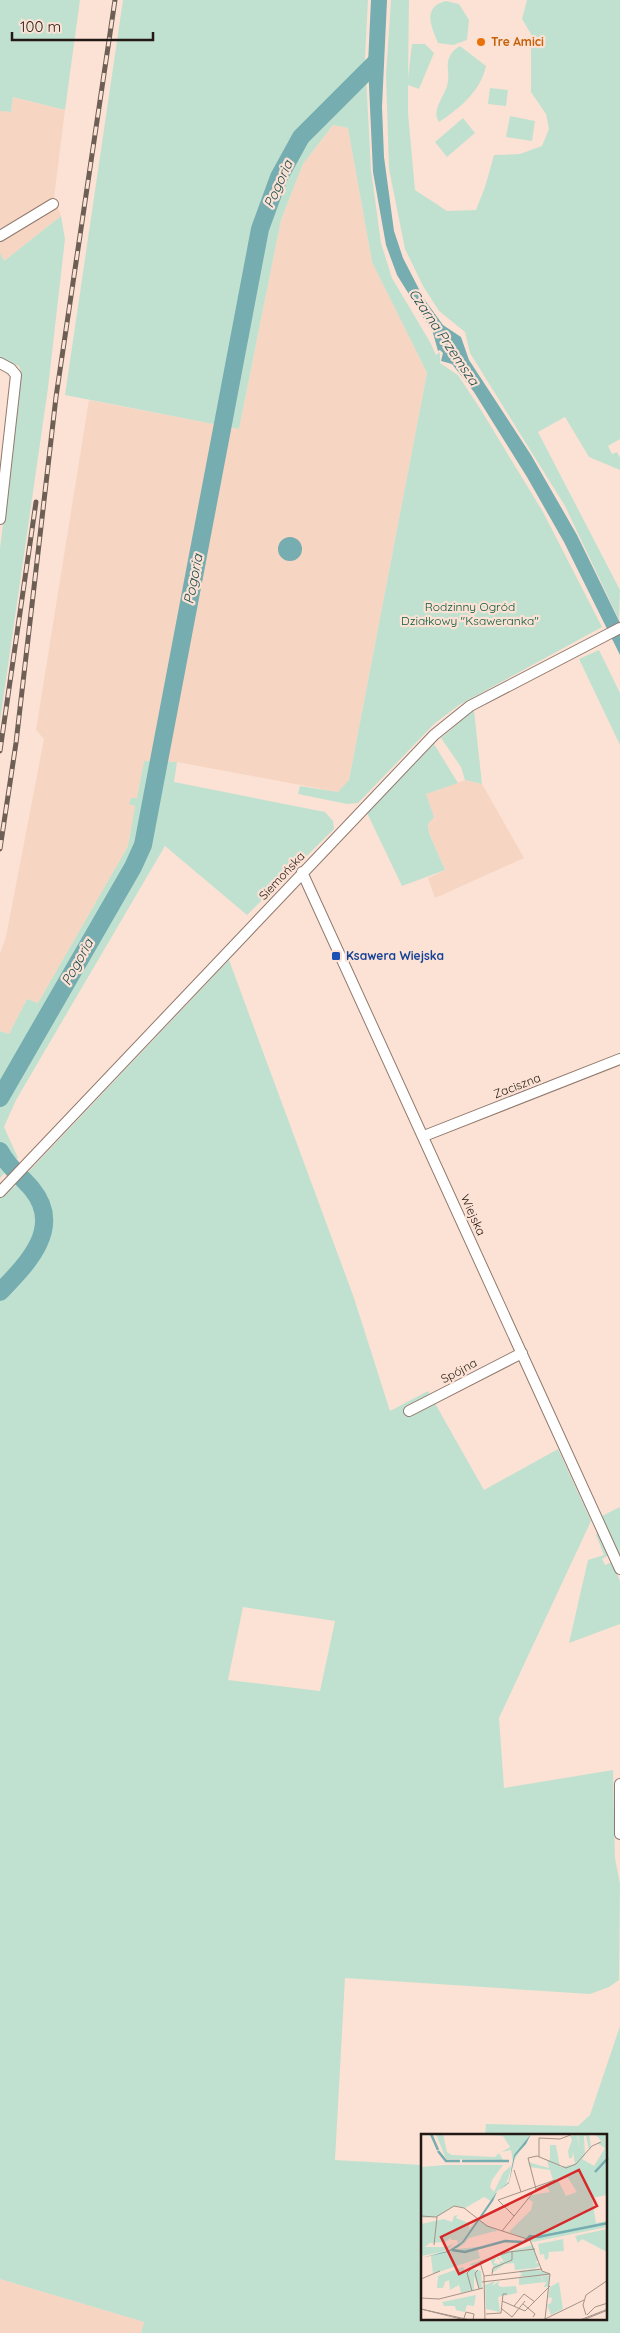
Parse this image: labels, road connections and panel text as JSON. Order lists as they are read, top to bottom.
{
  "streets": {
    "street": [
      "Siemońska",
      "Zaciszna",
      "Wiejska",
      "Spójna"
    ]
  },
  "crossings": [
    ["Siemońska", "Wiejska"],
    ["Zaciszna", "Wiejska"],
    ["Wiejska", "Spójna"]
  ],
  "water": ["Pogoria", "Czarna Przemsza"],
  "parks": ["Rodzinny Ogród Działkowy \"Ksaweranka\""],
  "places": {
    "other": ["Tre Amici"],
    "transit": ["Ksawera Wiejska"]
  },
  "scale_bar": "100 m"
}
